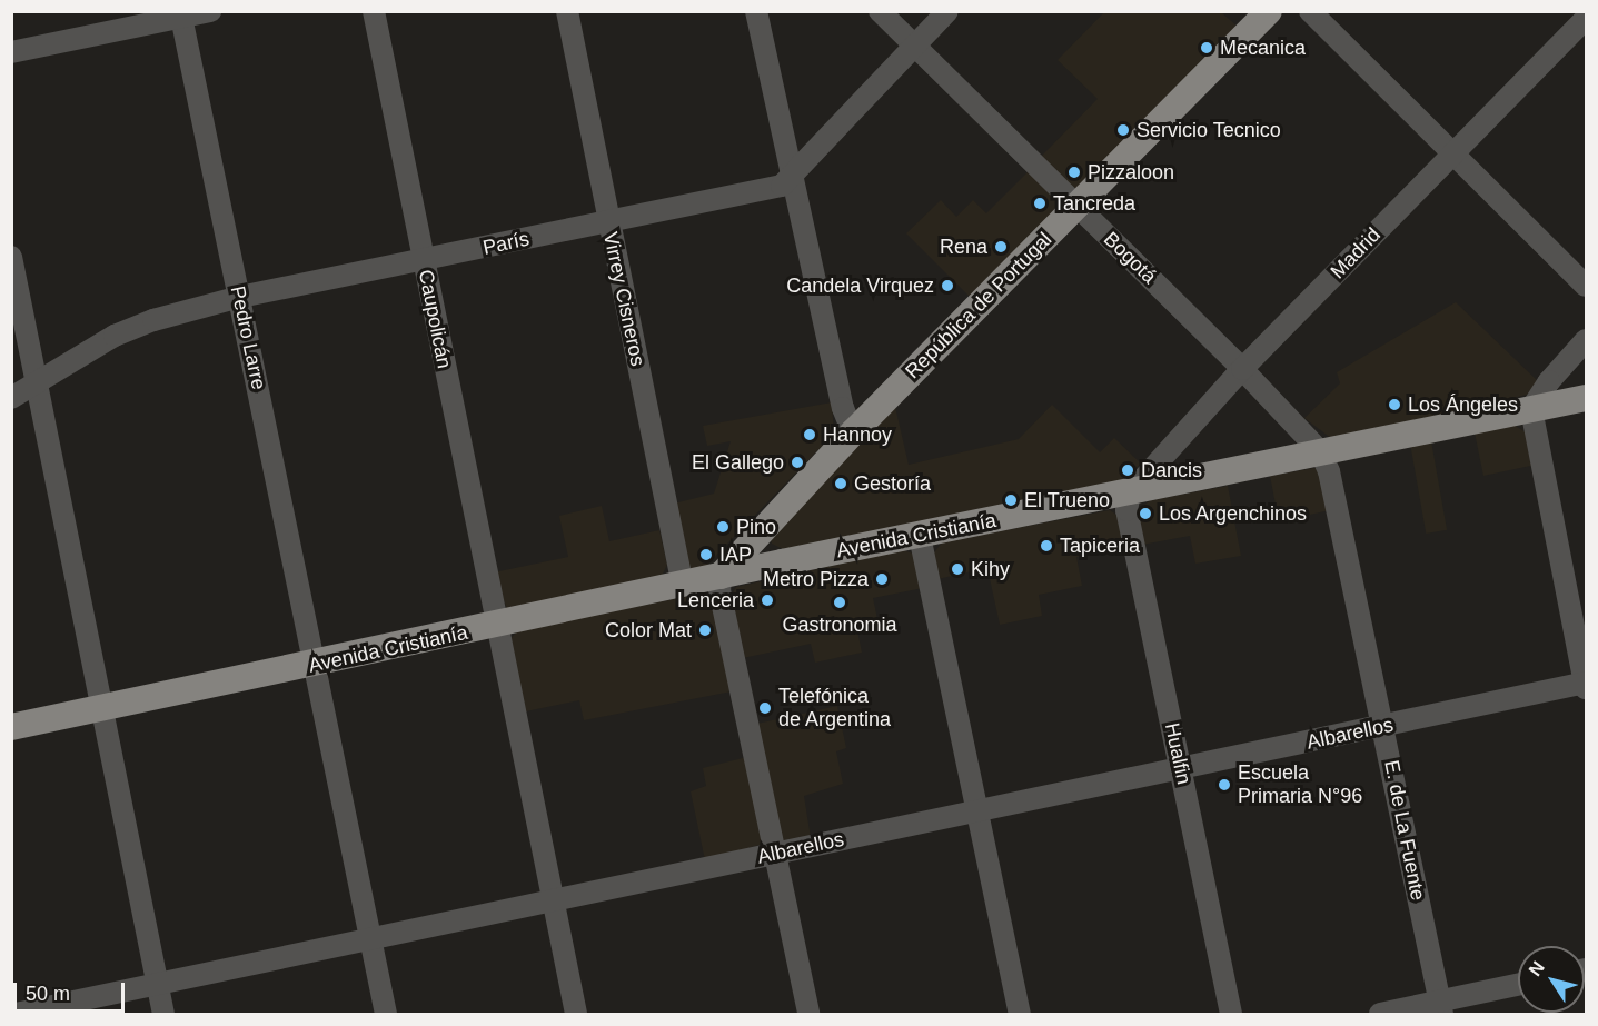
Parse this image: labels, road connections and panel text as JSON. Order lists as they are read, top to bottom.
{
  "streets": {
    "main road": ["República de Portugal", "Avenida Cristianía"],
    "street": [
      "París",
      "Madrid",
      "Bogotá",
      "Virrey Cisneros",
      "Caupolicán",
      "Pedro Larre",
      "Albarellos",
      "Hualfin",
      "E. de La Fuente"
    ]
  },
  "crossings": [
    ["París", "Bogotá"],
    ["París", "Virrey Cisneros"],
    ["París", "Caupolicán"],
    ["París", "Pedro Larre"],
    ["Madrid", "Bogotá"],
    ["Madrid", "Avenida Cristianía"],
    ["Madrid", "Hualfin"],
    ["Bogotá", "República de Portugal"],
    ["Bogotá", "Avenida Cristianía"],
    ["Bogotá", "E. de La Fuente"],
    ["Virrey Cisneros", "Avenida Cristianía"],
    ["República de Portugal", "Avenida Cristianía"],
    ["Caupolicán", "Avenida Cristianía"],
    ["Caupolicán", "Albarellos"],
    ["Pedro Larre", "Avenida Cristianía"],
    ["Pedro Larre", "Albarellos"],
    ["Avenida Cristianía", "Hualfin"],
    ["Avenida Cristianía", "E. de La Fuente"],
    ["Albarellos", "Hualfin"],
    ["Albarellos", "E. de La Fuente"]
  ],
  "places": [
    "Mecanica",
    "Servicio Tecnico",
    "Pizzaloon",
    "Tancreda",
    "Rena",
    "Candela Virquez",
    "Los Ángeles",
    "Hannoy",
    "El Gallego",
    "Dancis",
    "Gestoría",
    "El Trueno",
    "Los Argenchinos",
    "Pino",
    "Tapiceria",
    "IAP",
    "Kihy",
    "Metro Pizza",
    "Lenceria",
    "Gastronomia",
    "Color Mat",
    "Telefónica de Argentina",
    "Escuela Primaria N°96"
  ],
  "scale_bar": "50 m",
  "north": "top left"
}
